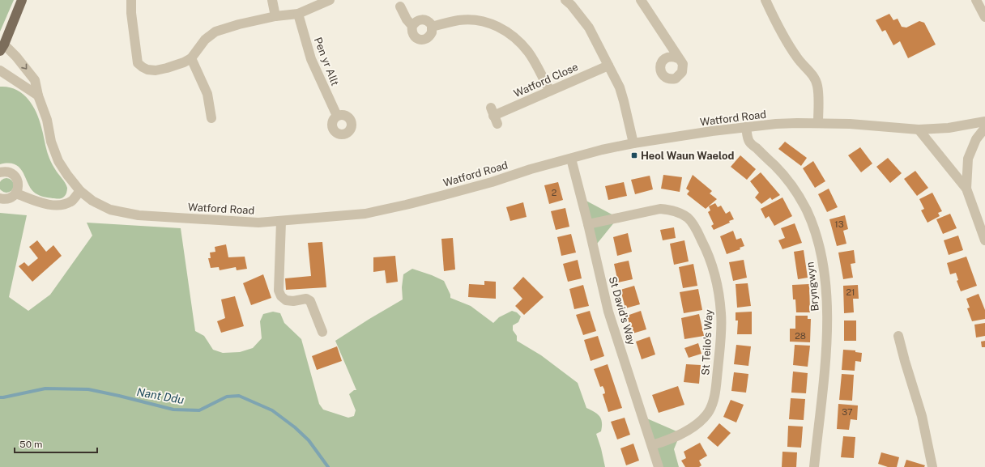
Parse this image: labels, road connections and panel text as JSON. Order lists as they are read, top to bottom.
{
  "streets": {
    "street": [
      "Pen yr Allt",
      "Watford Close",
      "Watford Road",
      "Bryngwyn",
      "St David's Way",
      "St Teilo's Way"
    ]
  },
  "crossings": [
    ["Watford Road", "Bryngwyn"],
    ["Watford Road", "St David's Way"],
    ["St David's Way", "St Teilo's Way"]
  ],
  "water": ["Nant Ddu"],
  "places": {
    "transit": ["Heol Waun Waelod"]
  },
  "house_numbers": [
    "2",
    "13",
    "21",
    "28",
    "37"
  ],
  "scale_bar": "50 m"
}
